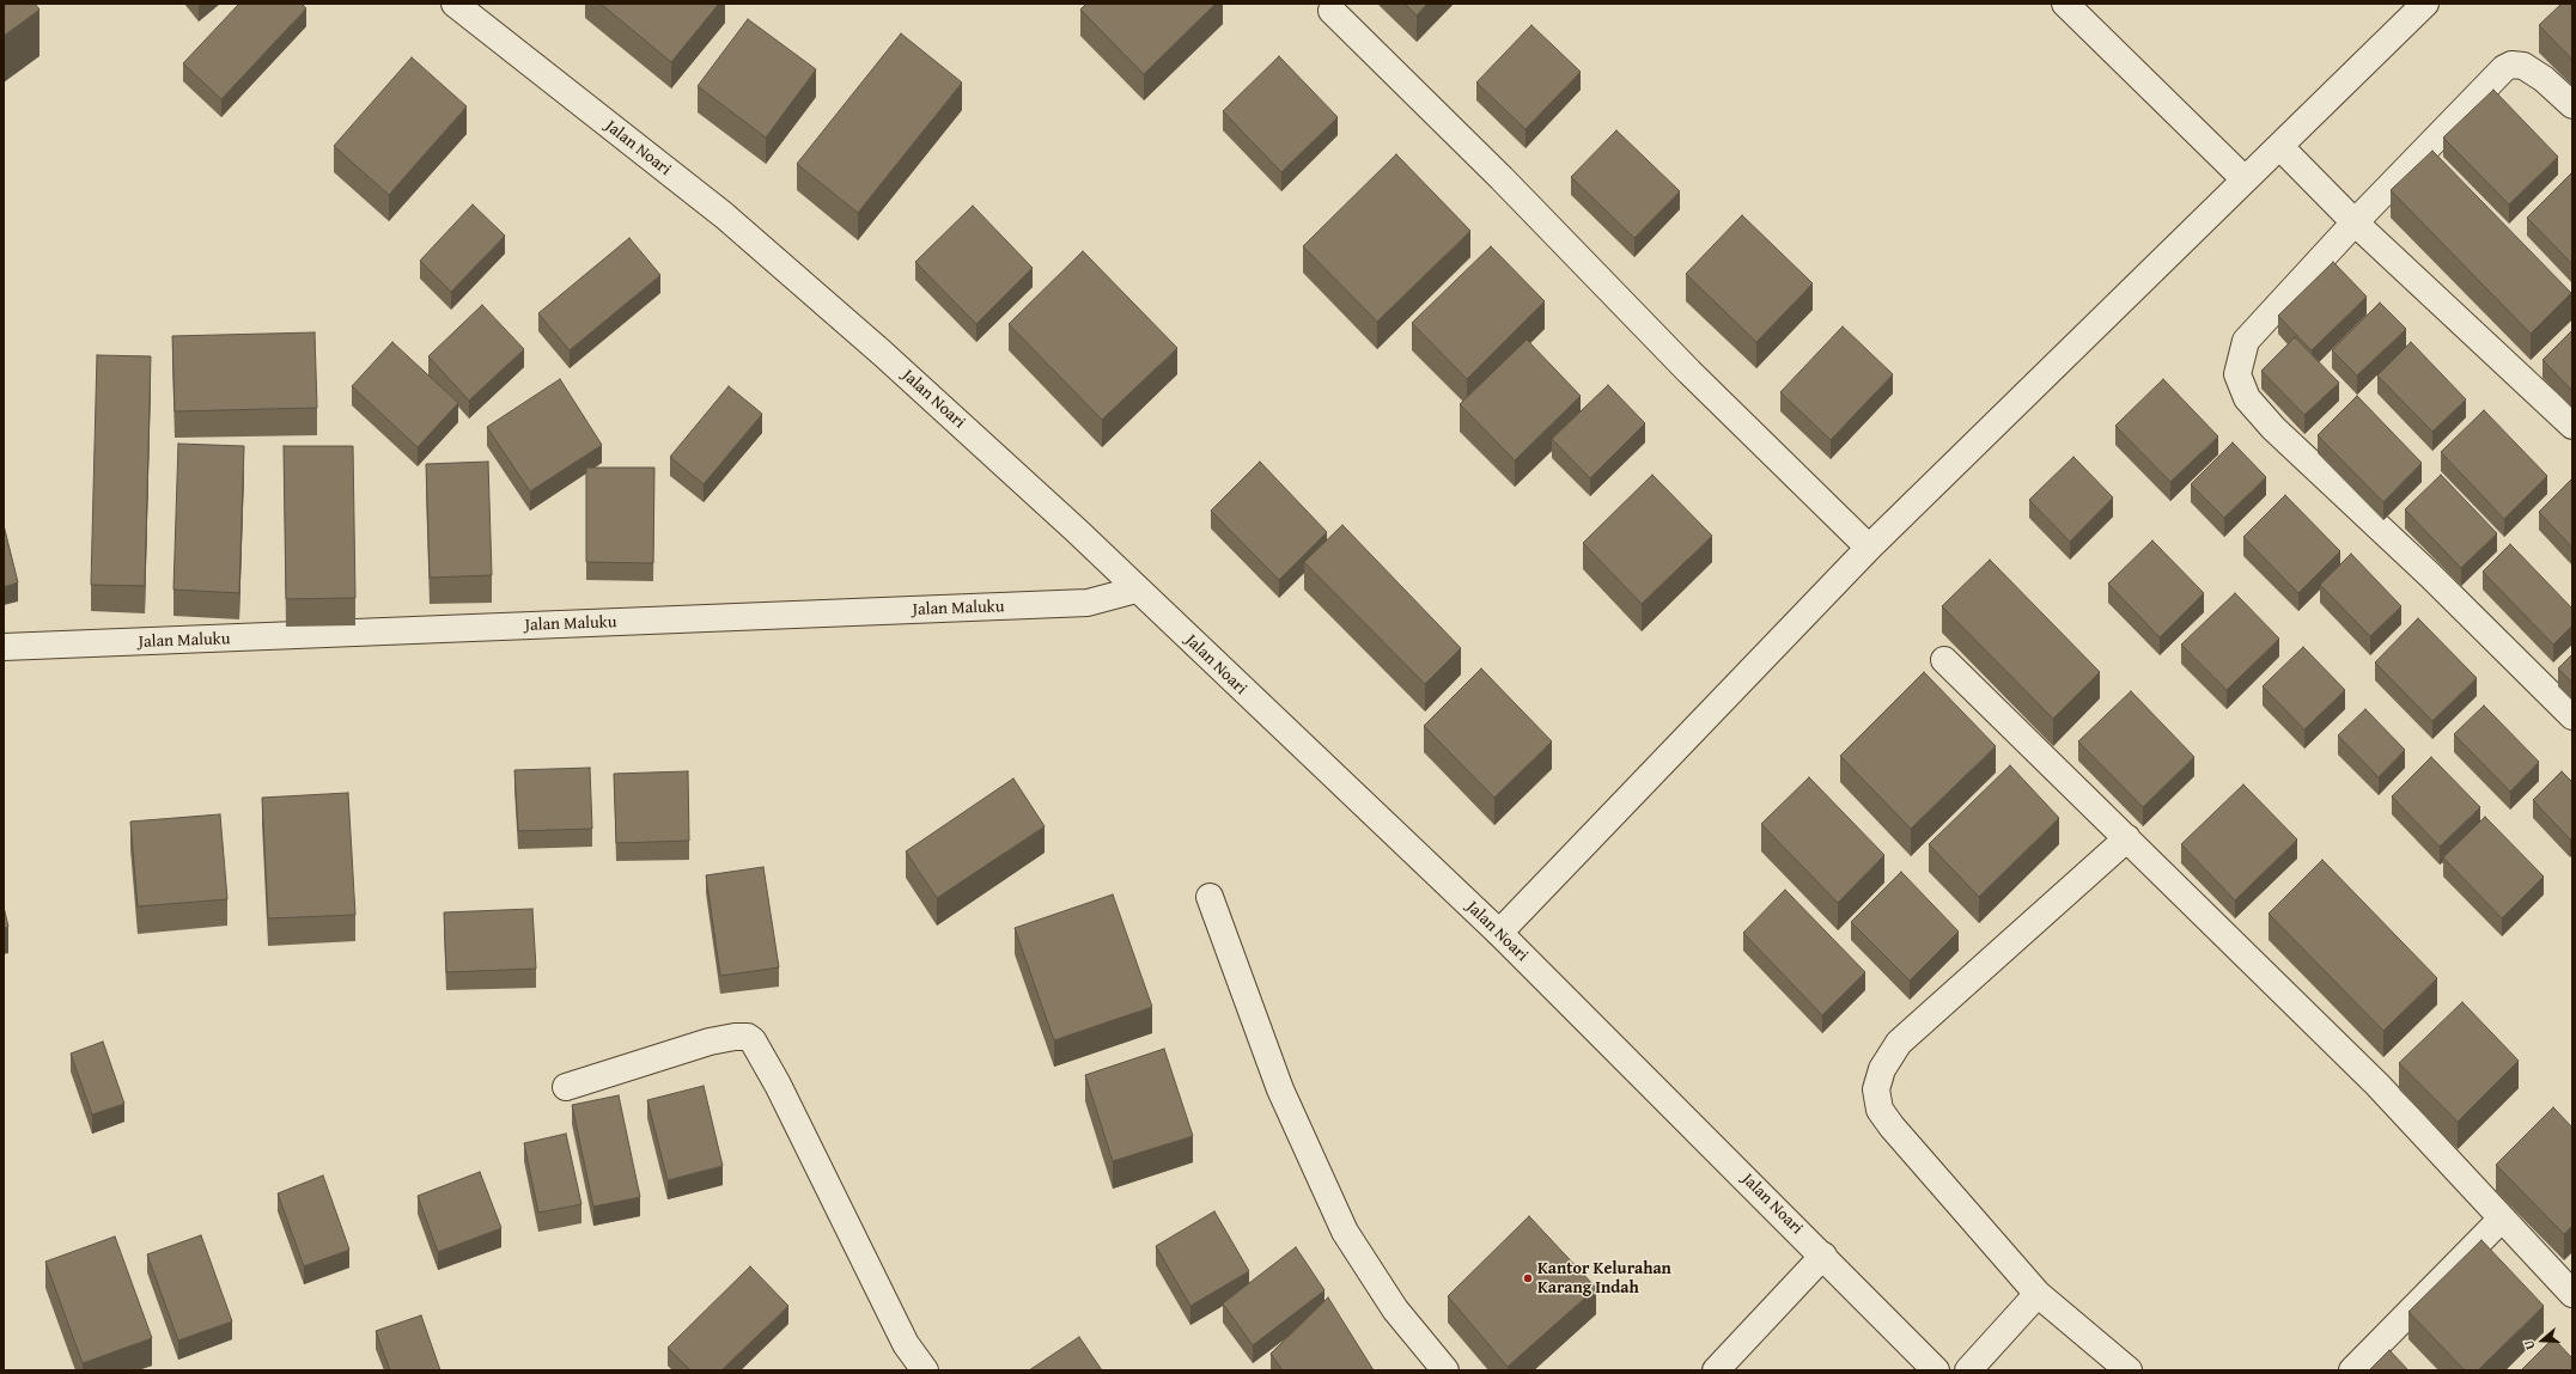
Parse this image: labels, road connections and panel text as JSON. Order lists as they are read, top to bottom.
{
  "streets": {
    "street": ["Jalan Noari", "Jalan Maluku"]
  },
  "crossings": [
    ["Jalan Noari", "Jalan Maluku"]
  ],
  "places": ["Kantor Kelurahan Karang Indah"],
  "north": "left"
}
